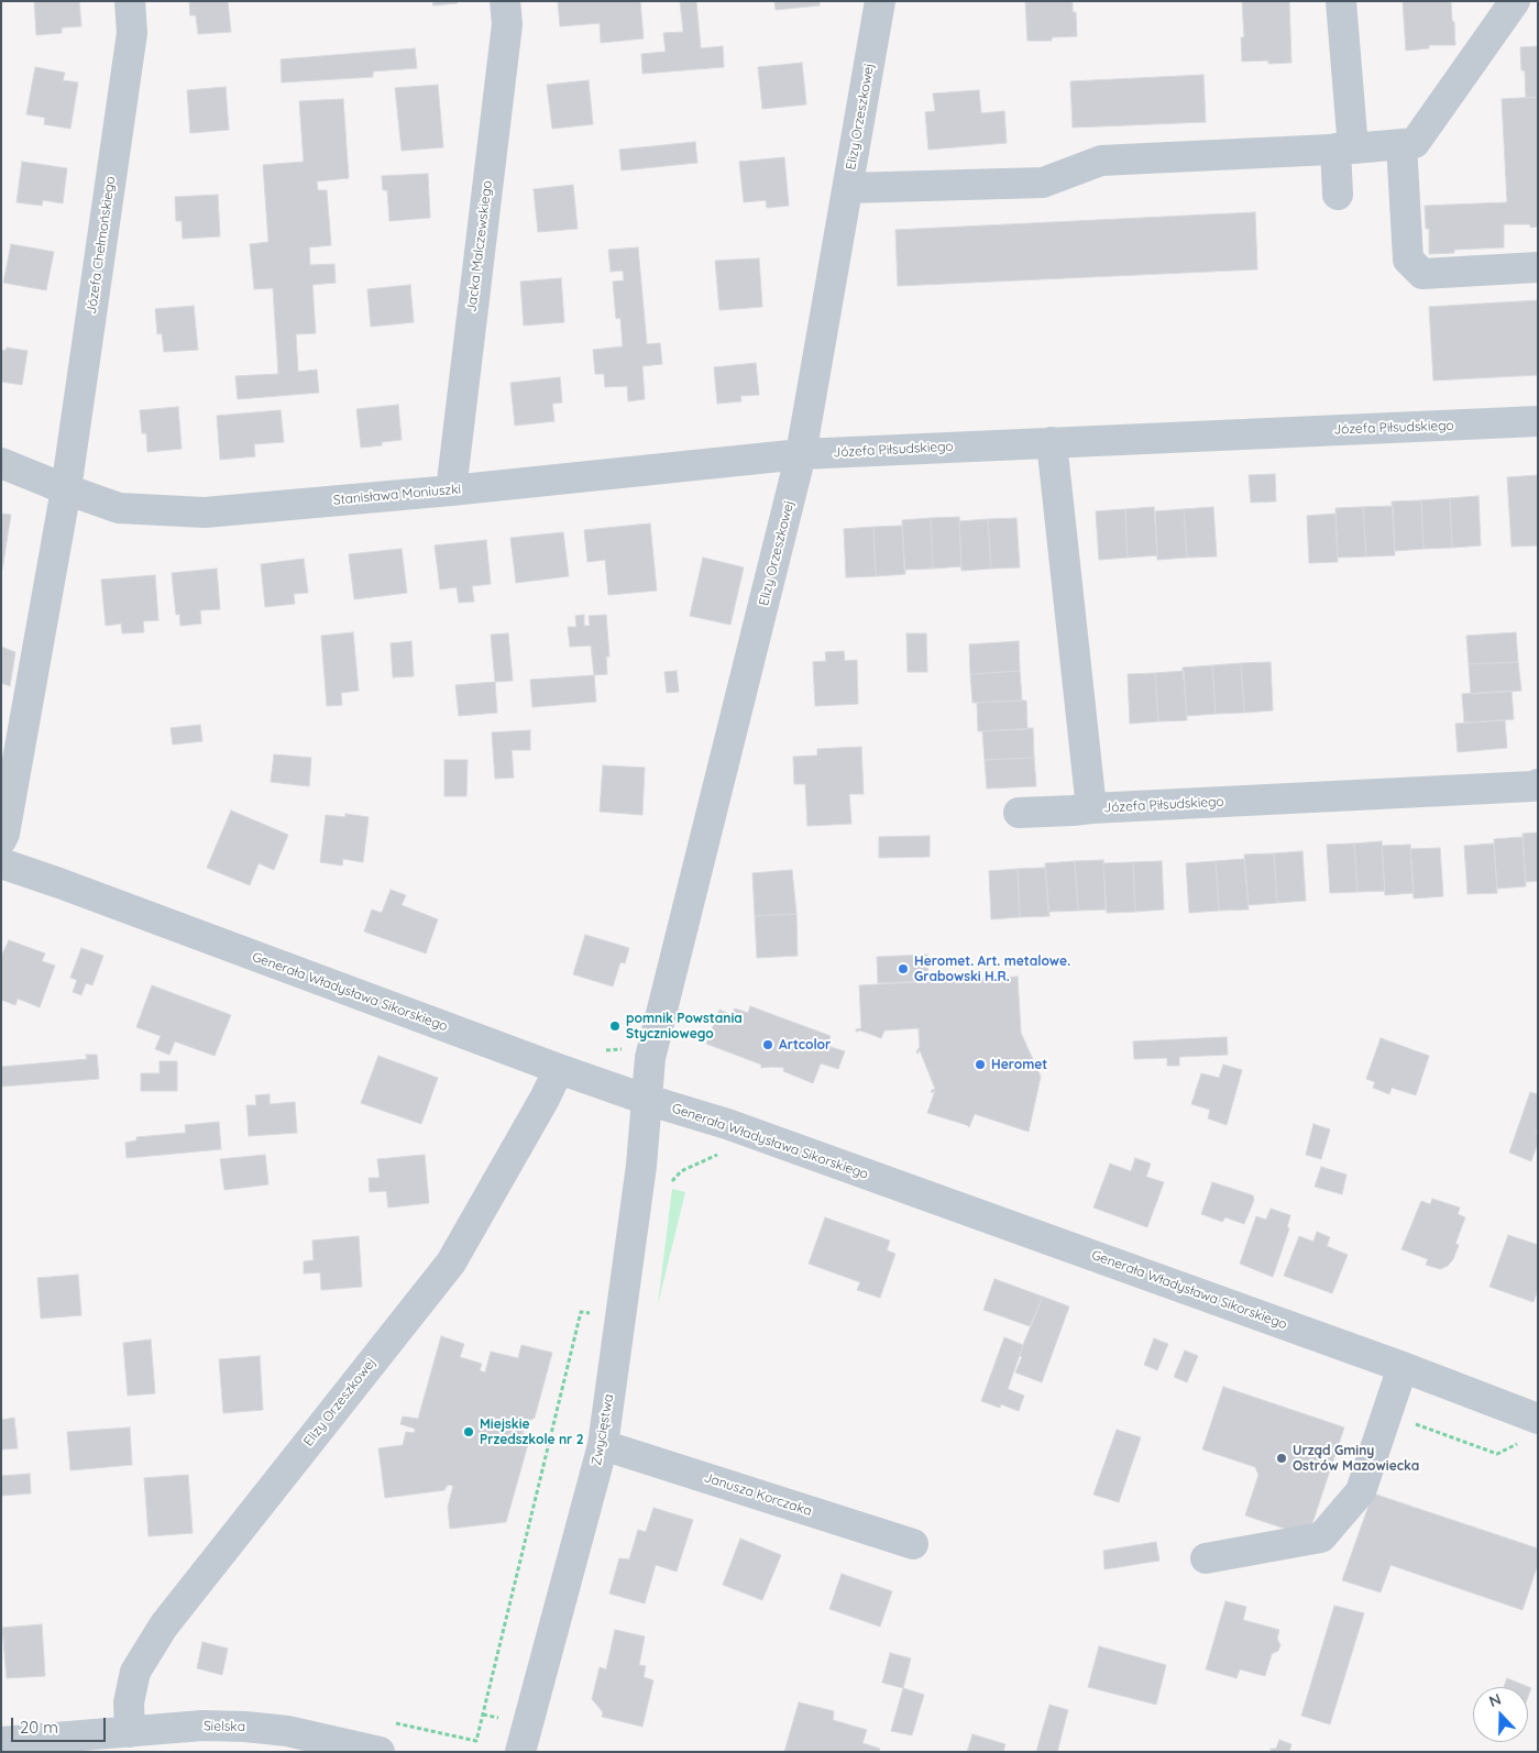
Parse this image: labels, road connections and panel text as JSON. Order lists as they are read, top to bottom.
{
  "streets": {
    "street": [
      "Elizy Orzeszkowej",
      "Józefa Chełmońskiego",
      "Jacka Malczewskiego",
      "Józefa Piłsudskiego",
      "Stanisława Moniuszki",
      "Generała Władysława Sikorskiego",
      "Zwycięstwa",
      "Janusza Korczaka",
      "Sielska"
    ]
  },
  "crossings": [
    ["Elizy Orzeszkowej", "Józefa Piłsudskiego"],
    ["Elizy Orzeszkowej", "Stanisława Moniuszki"],
    ["Elizy Orzeszkowej", "Generała Władysława Sikorskiego"],
    ["Elizy Orzeszkowej", "Zwycięstwa"],
    ["Elizy Orzeszkowej", "Sielska"],
    ["Józefa Chełmońskiego", "Stanisława Moniuszki"],
    ["Jacka Malczewskiego", "Stanisława Moniuszki"],
    ["Józefa Piłsudskiego", "Stanisława Moniuszki"],
    ["Generała Władysława Sikorskiego", "Zwycięstwa"],
    ["Zwycięstwa", "Janusza Korczaka"]
  ],
  "places": [
    "Heromet. Art. metalowe. Grabowski H.R.",
    "pomnik Powstania Styczniowego",
    "Artcolor",
    "Heromet",
    "Miejskie Przedszkole nr 2",
    "Urząd Gminy Ostrów Mazowiecka"
  ],
  "scale_bar": "20 m",
  "north": "top"
}
